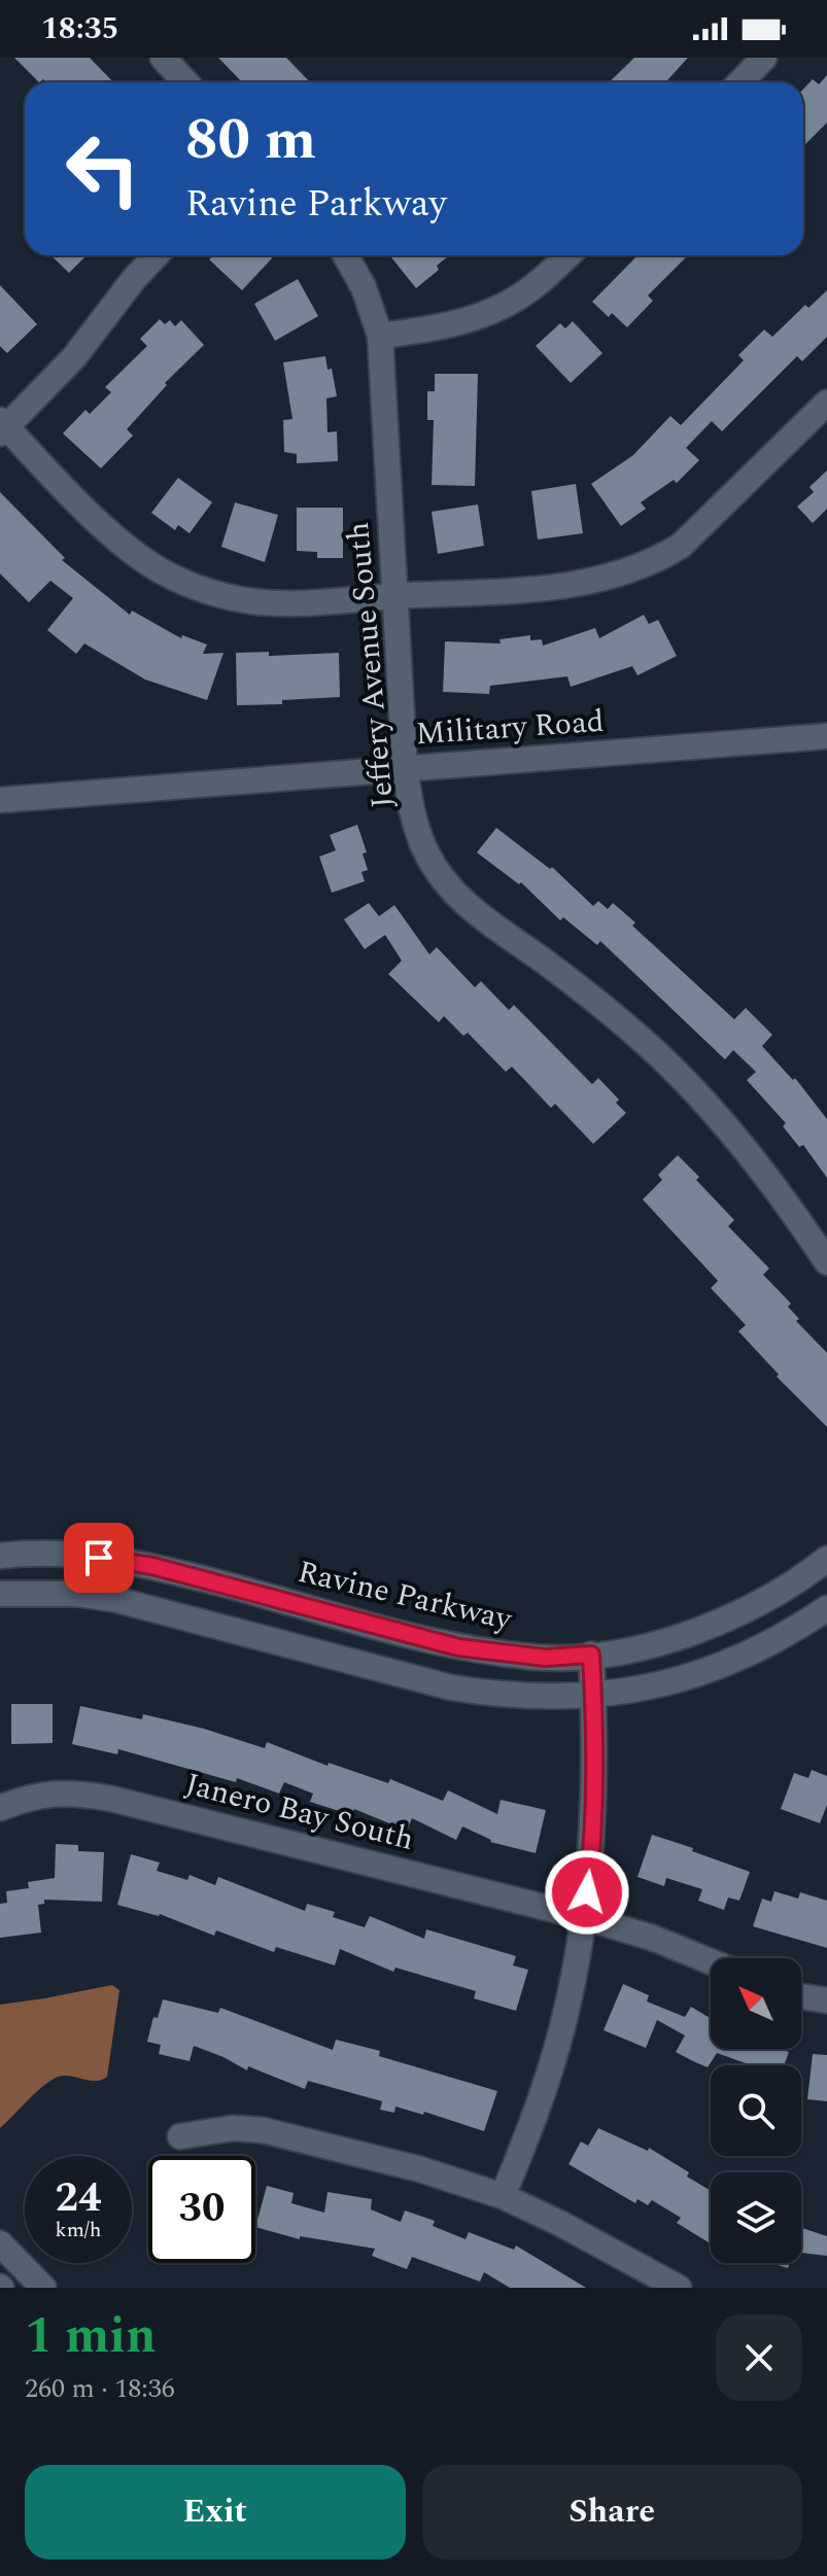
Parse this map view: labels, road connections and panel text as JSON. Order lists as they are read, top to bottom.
{
  "streets": {
    "street": [
      "Jeffery Avenue South",
      "Military Road",
      "Ravine Parkway",
      "Janero Bay South"
    ]
  },
  "crossings": [
    ["Jeffery Avenue South", "Military Road"]
  ],
  "north": "top left",
  "page": {
    "status": "18:35",
    "turn": ["80 m", "Ravine Parkway"],
    "speed": "24 km/h",
    "limit": "30",
    "heading": ["1 min", "260 m · 18:36"],
    "buttons": ["Exit", "Share"]
  }
}
